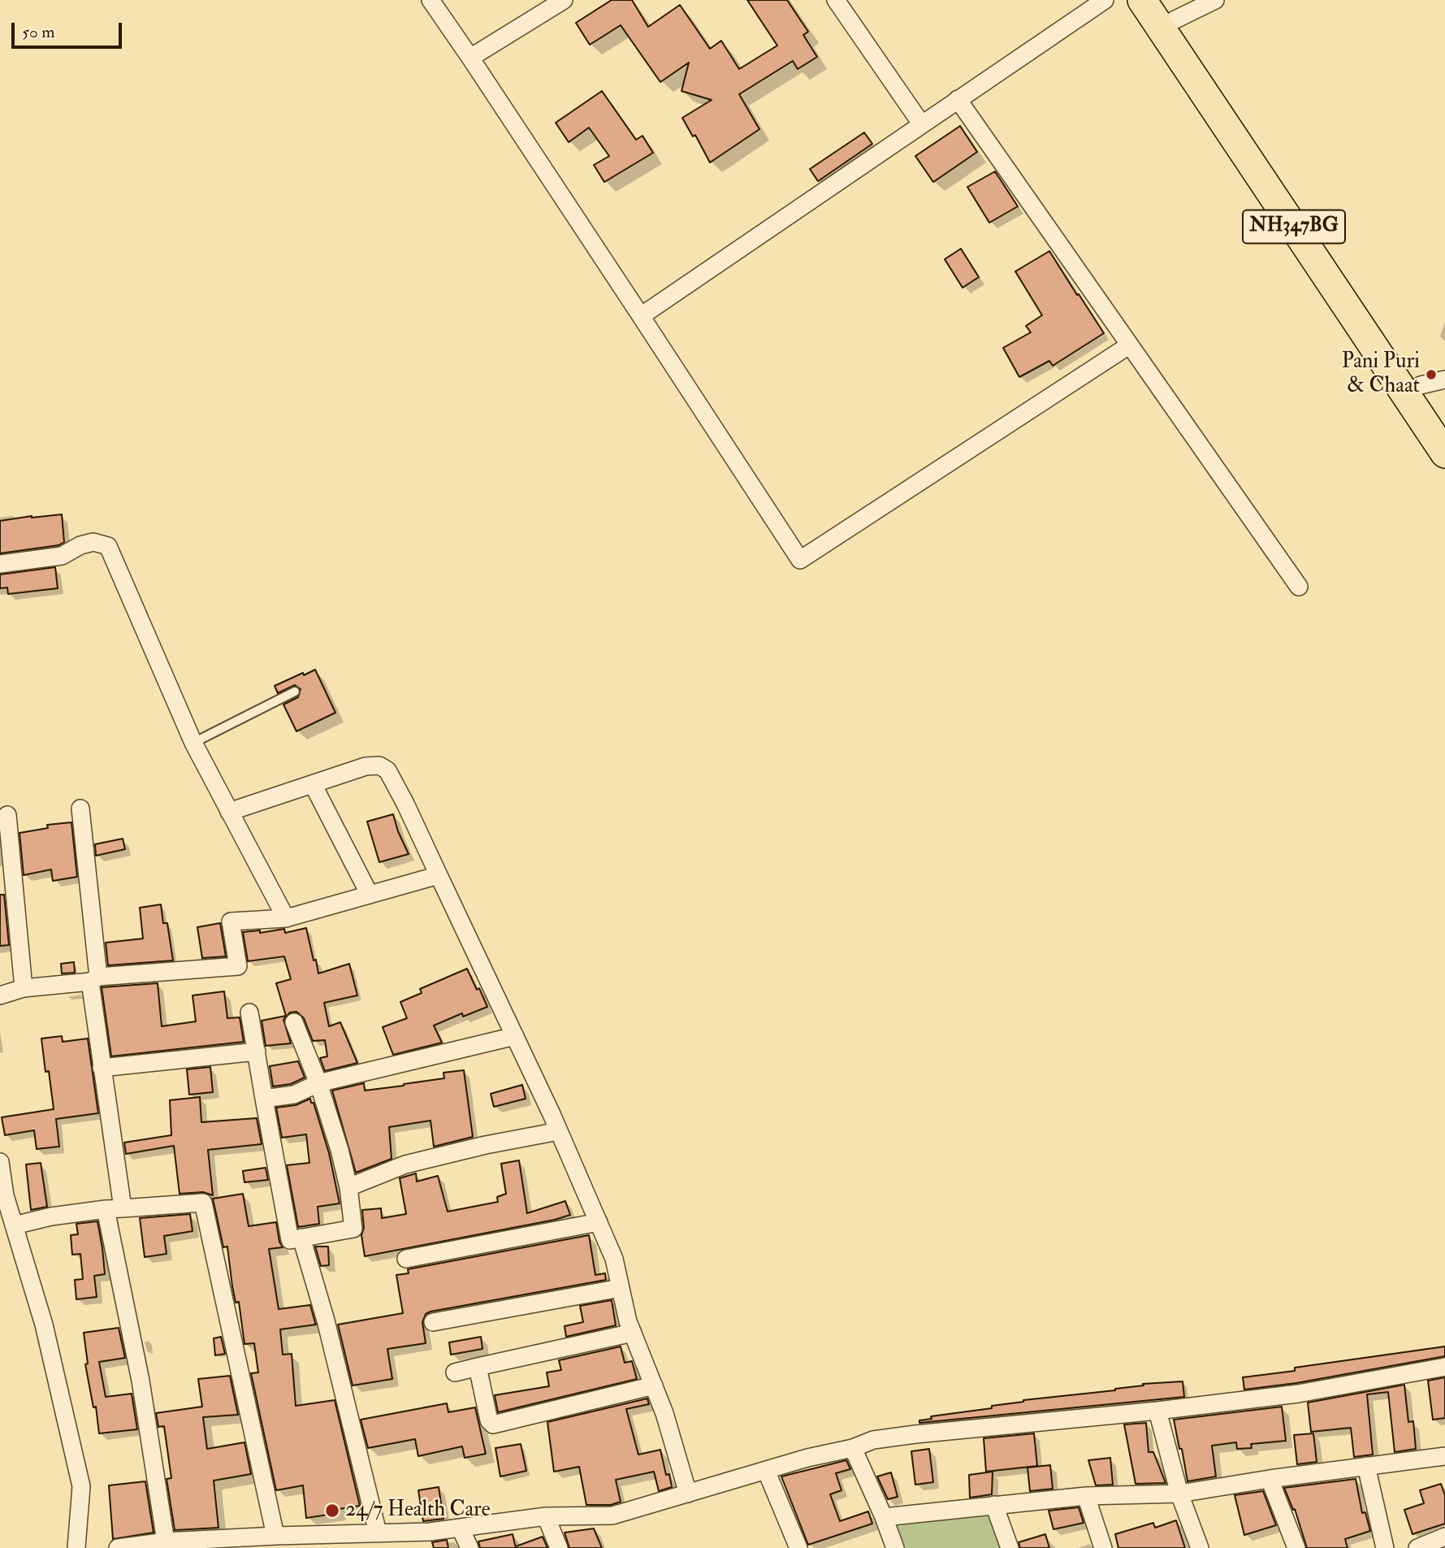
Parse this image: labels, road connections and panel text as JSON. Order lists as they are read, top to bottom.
{
  "streets": {
    "main road": ["NH347BG"]
  },
  "places": ["Pani Puri & Chaat", "24/7 Health Care"],
  "scale_bar": "50 m"
}
